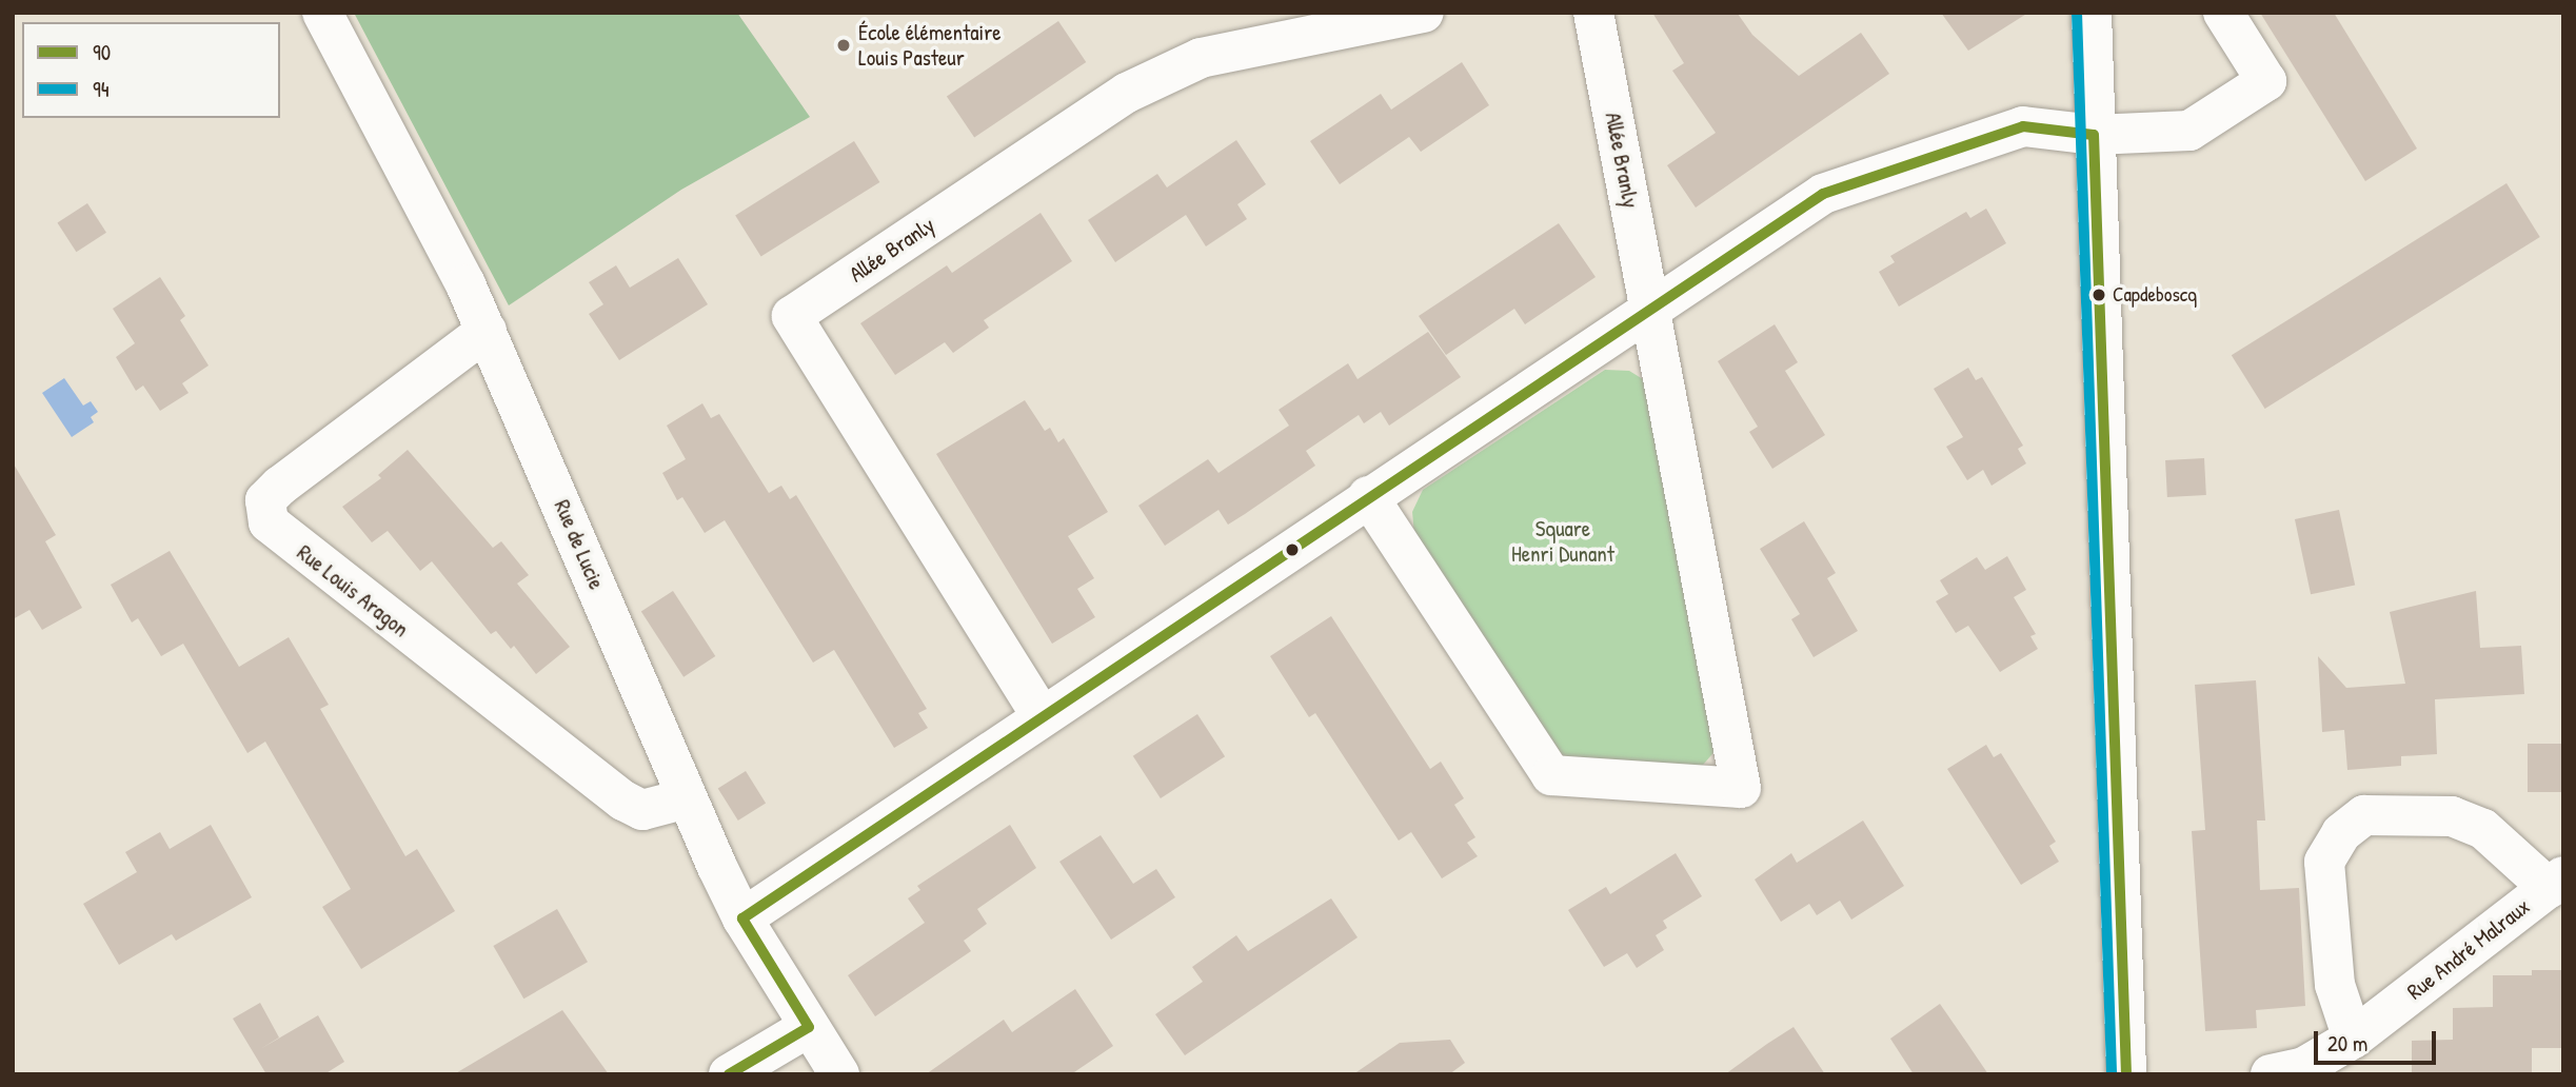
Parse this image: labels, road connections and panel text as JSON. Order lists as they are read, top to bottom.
{
  "streets": {
    "street": [
      "Allée Branly",
      "Rue de Lucie",
      "Rue Louis Aragon",
      "Rue André Malraux"
    ]
  },
  "crossings": [
    ["Rue de Lucie", "Rue Louis Aragon"]
  ],
  "parks": ["Square Henri Dunant"],
  "places": ["École élémentaire Louis Pasteur", "Capdeboscq"],
  "lines": ["transit line 94", "transit line 90"],
  "legend": ["90", "94"],
  "scale_bar": "20 m"
}
